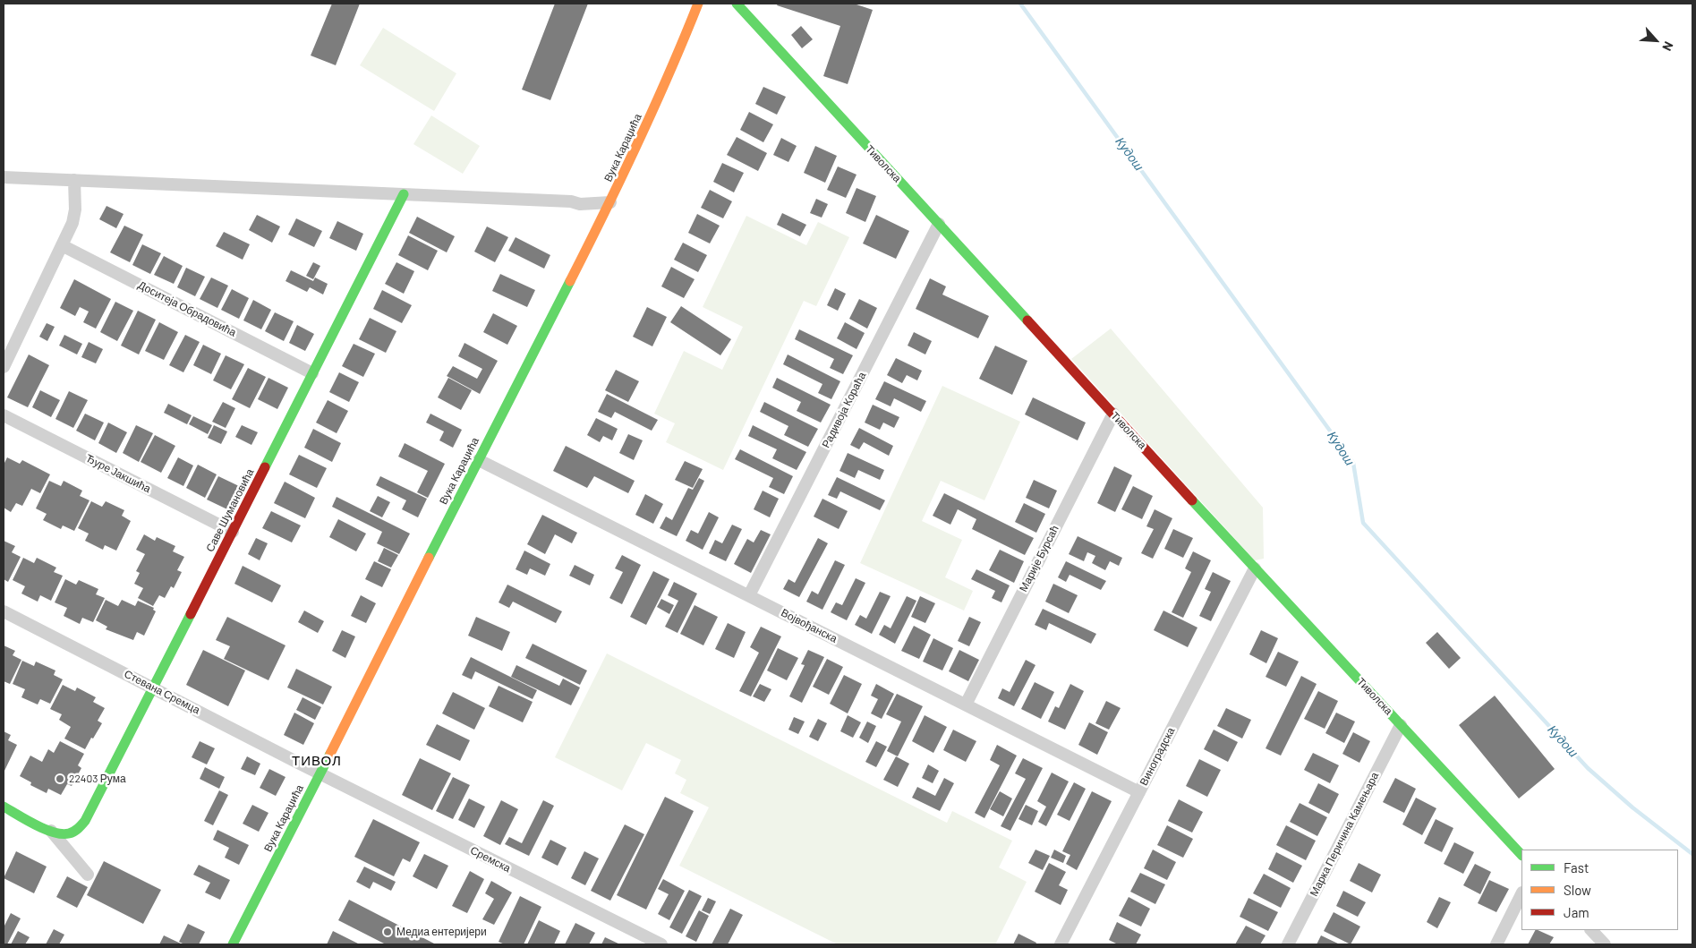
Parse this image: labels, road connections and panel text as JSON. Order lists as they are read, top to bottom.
{
  "streets": {
    "street": [
      "Вука Караџића",
      "Тиволска",
      "Доситеја Обрадовића",
      "Радивоја Кораћа",
      "Ђуре Јакшића",
      "Саве Шумановића",
      "Марије Бурсаћ",
      "Војвођанска",
      "Стевана Сремца",
      "Виноградска",
      "Марка Перичина Камењара",
      "Сремска"
    ]
  },
  "crossings": [
    ["Вука Караџића", "Војвођанска"],
    ["Вука Караџића", "Стевана Сремца"],
    ["Вука Караџића", "Сремска"],
    ["Тиволска", "Радивоја Кораћа"],
    ["Тиволска", "Марије Бурсаћ"],
    ["Тиволска", "Виноградска"],
    ["Тиволска", "Марка Перичина Камењара"],
    ["Доситеја Обрадовића", "Саве Шумановића"],
    ["Радивоја Кораћа", "Војвођанска"],
    ["Ђуре Јакшића", "Саве Шумановића"],
    ["Саве Шумановића", "Стевана Сремца"],
    ["Марије Бурсаћ", "Војвођанска"],
    ["Војвођанска", "Виноградска"],
    ["Стевана Сремца", "Сремска"]
  ],
  "districts": ["ТИВОЛ"],
  "water": ["Кудош"],
  "places": ["22403 Рума", "Медиа ентеријери"],
  "legend": ["Fast", "Slow", "Jam"],
  "north": "bottom right"
}
